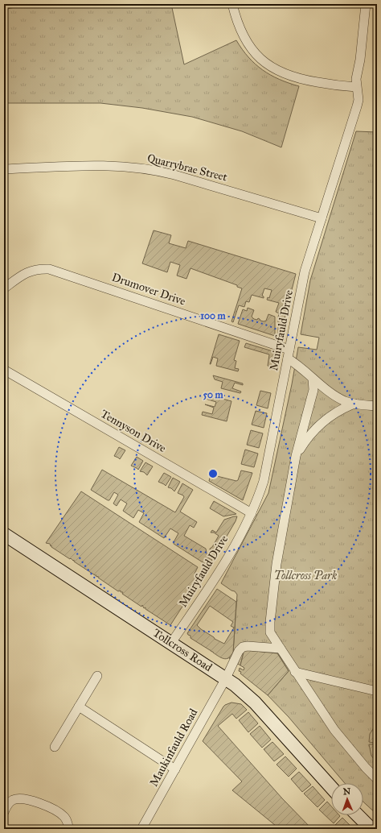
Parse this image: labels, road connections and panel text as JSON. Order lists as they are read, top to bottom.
{
  "streets": {
    "street": [
      "Quarrybrae Street",
      "Drumover Drive",
      "Muiryfauld Drive",
      "Tennyson Drive",
      "Tollcross Road",
      "Maukinfauld Road"
    ]
  },
  "crossings": [
    ["Quarrybrae Street", "Muiryfauld Drive"],
    ["Drumover Drive", "Muiryfauld Drive"],
    ["Muiryfauld Drive", "Tennyson Drive"],
    ["Muiryfauld Drive", "Tollcross Road"],
    ["Tollcross Road", "Maukinfauld Road"]
  ],
  "parks": ["Tollcross Park"],
  "north": "top",
  "rings": ["100 m", "50 m"]
}
